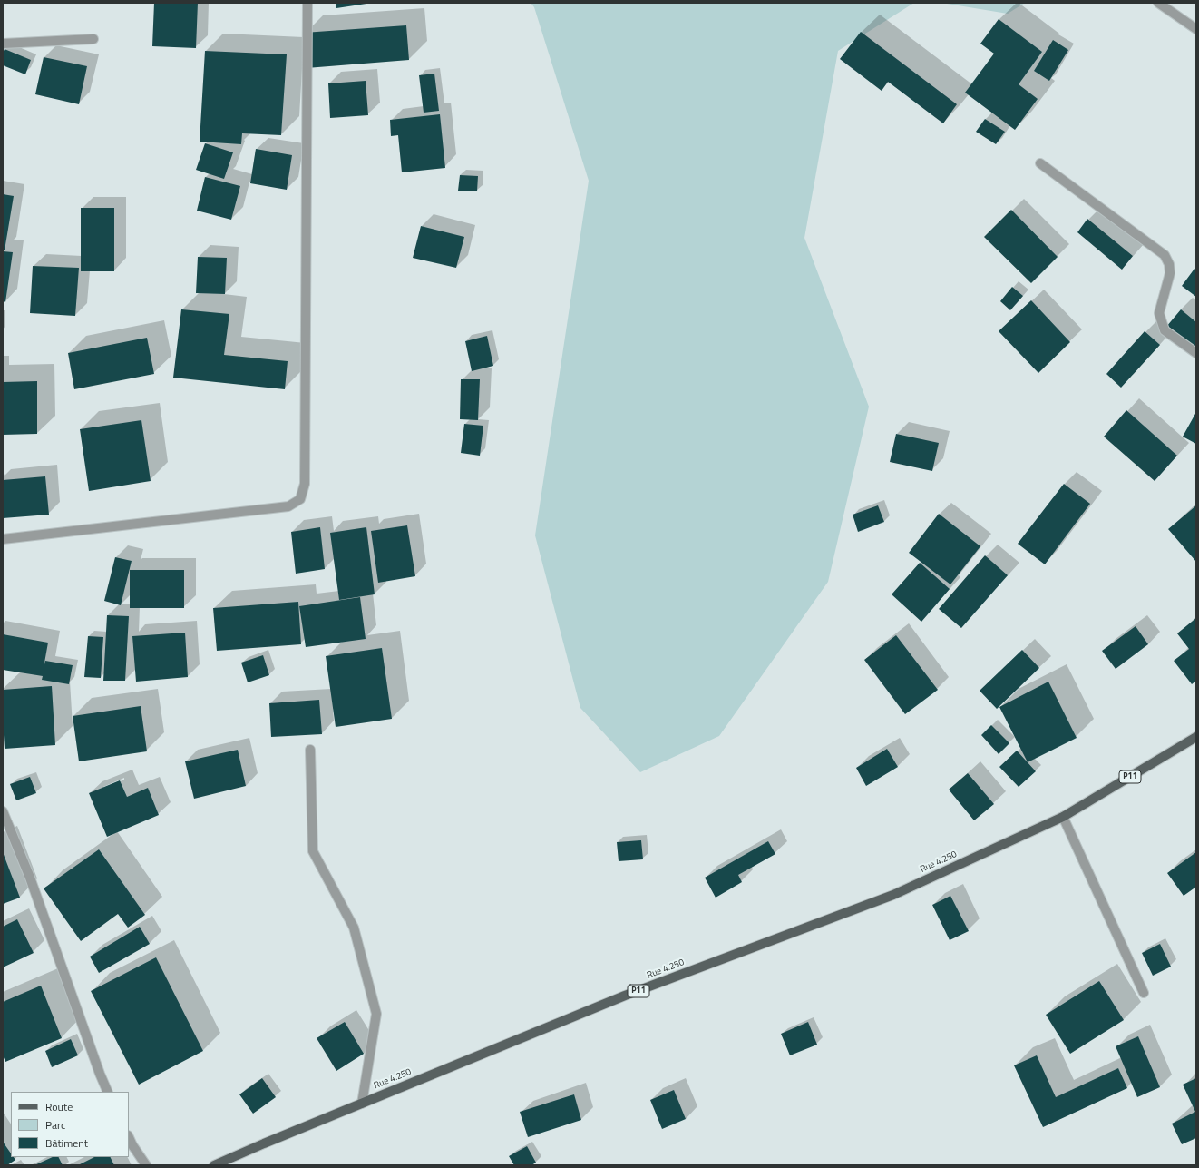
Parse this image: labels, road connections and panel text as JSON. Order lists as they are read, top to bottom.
{
  "streets": {
    "main road": ["P11", "Rue 4.250"]
  },
  "crossings": [
    ["P11", "Rue 4.250"]
  ],
  "legend": ["Route", "Parc", "Bâtiment"]
}
